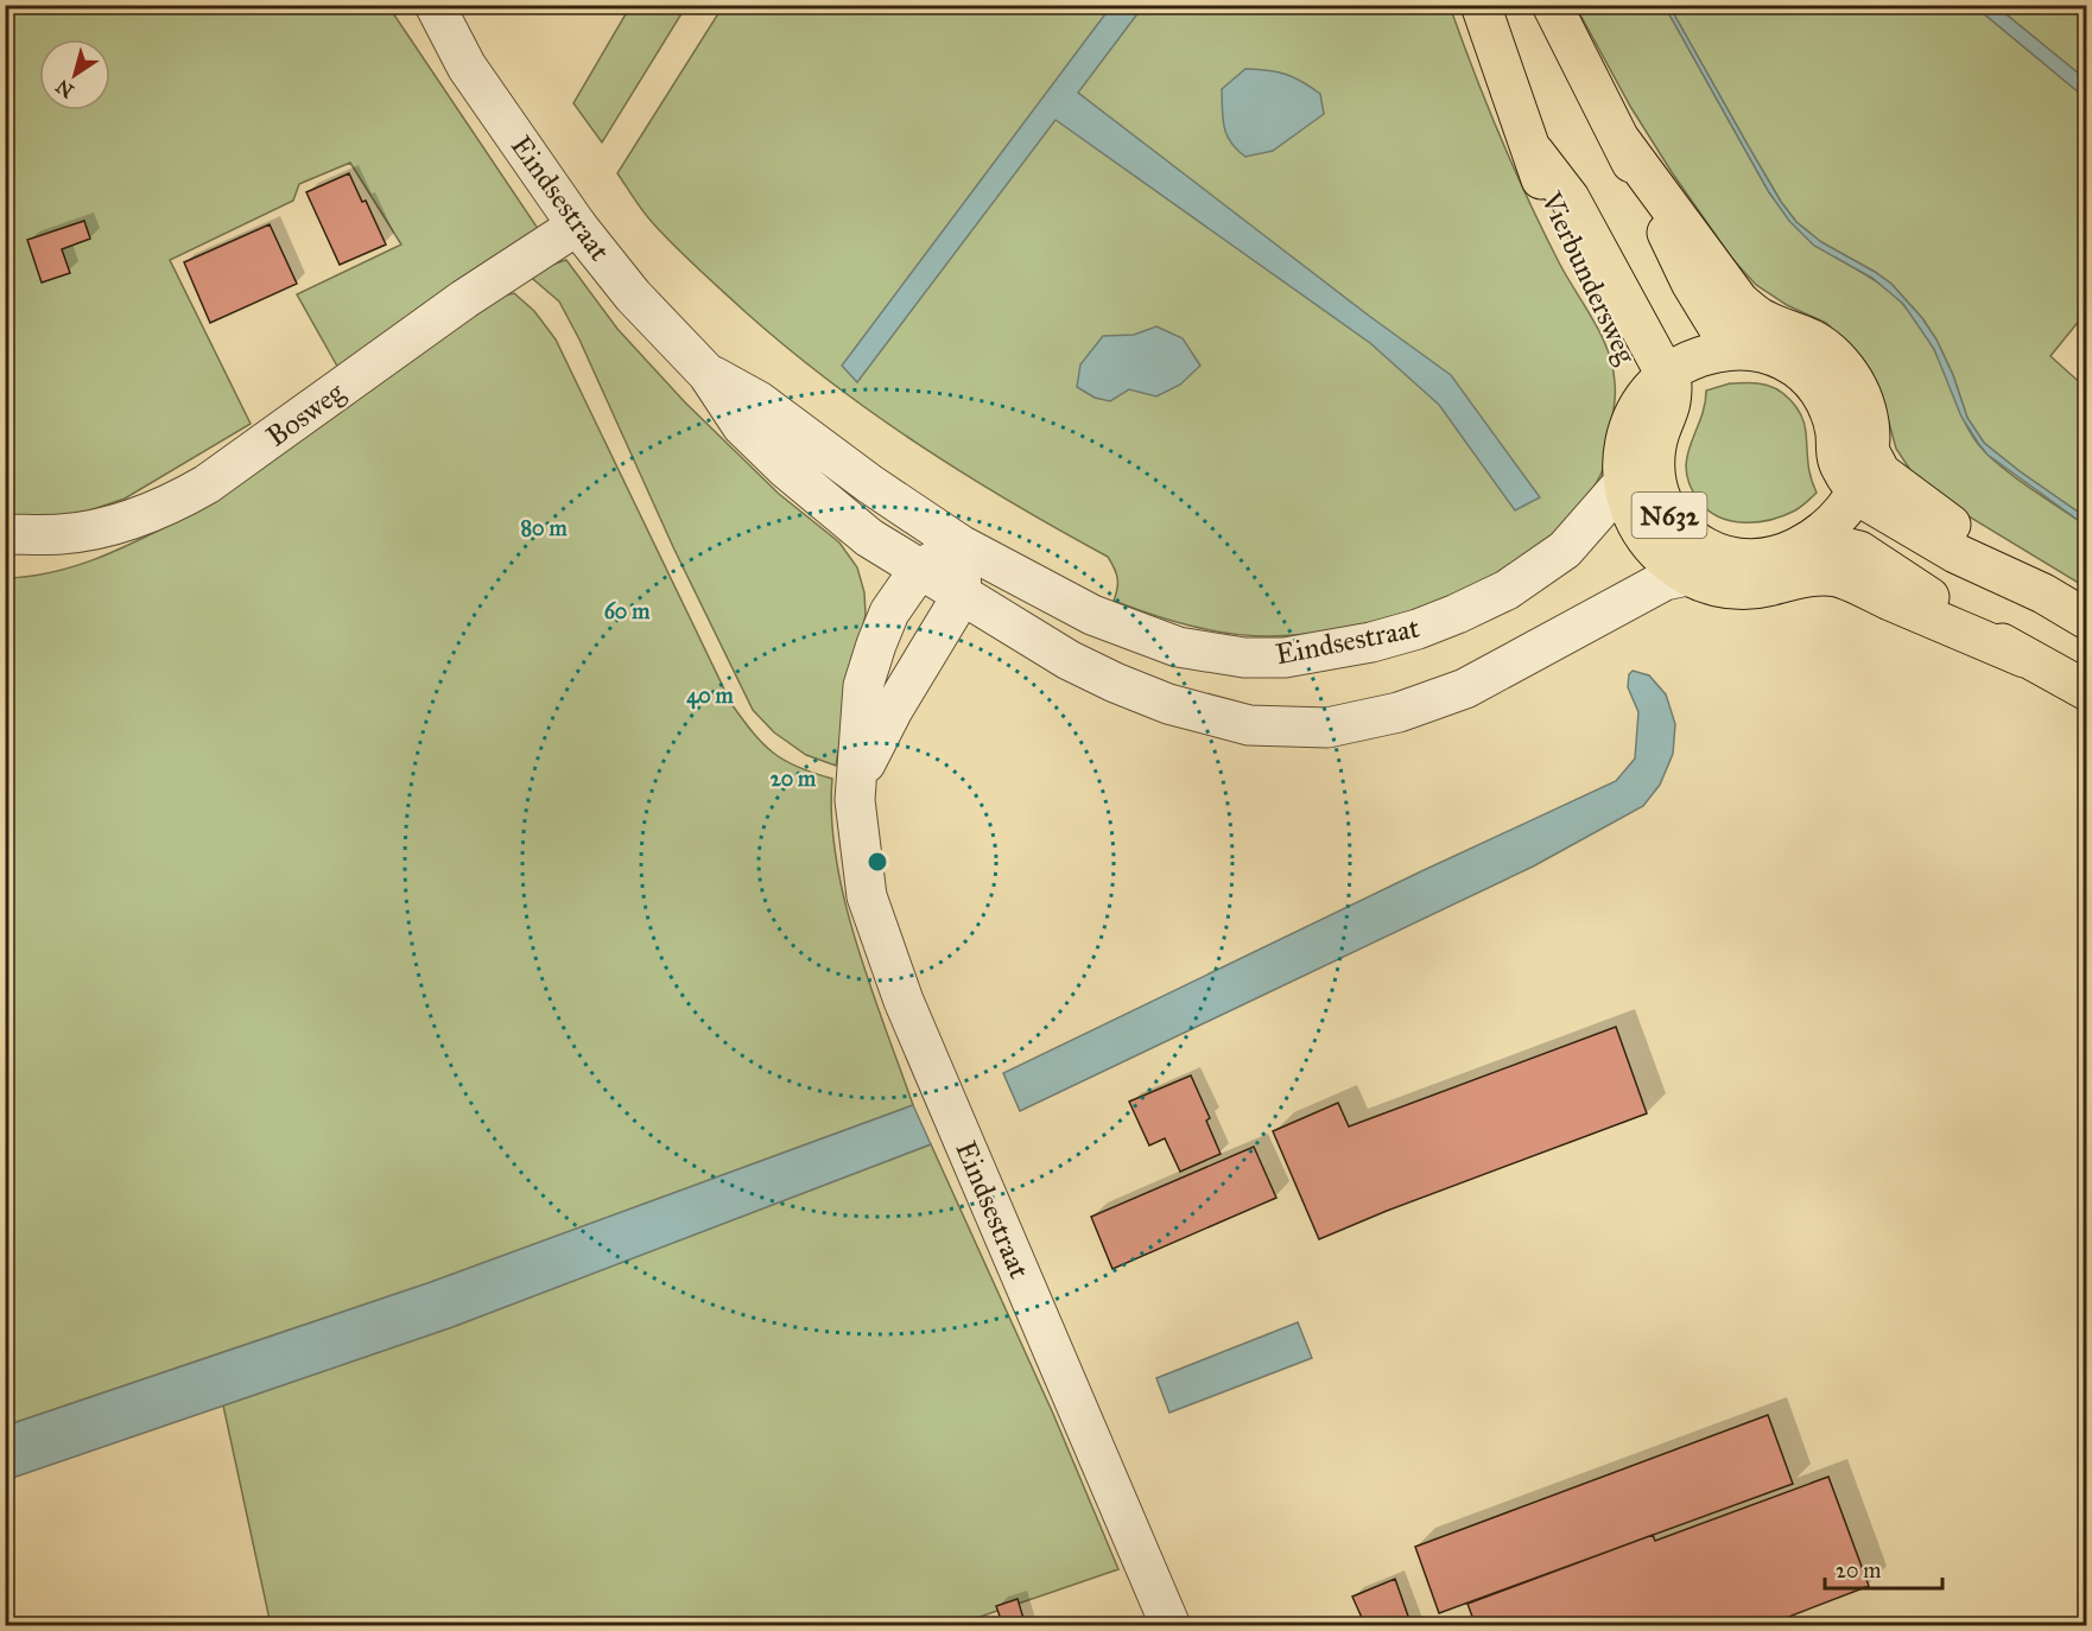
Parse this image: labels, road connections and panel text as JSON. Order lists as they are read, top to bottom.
{
  "streets": {
    "main road": ["Vierbundersweg", "N632"],
    "street": ["Eindsestraat", "Bosweg"]
  },
  "crossings": [
    ["Eindsestraat", "Bosweg"],
    ["Eindsestraat", "N632"],
    ["Vierbundersweg", "N632"]
  ],
  "scale_bar": "20 m",
  "north": "bottom left",
  "rings": [
    "80 m",
    "60 m",
    "40 m",
    "20 m"
  ]
}
